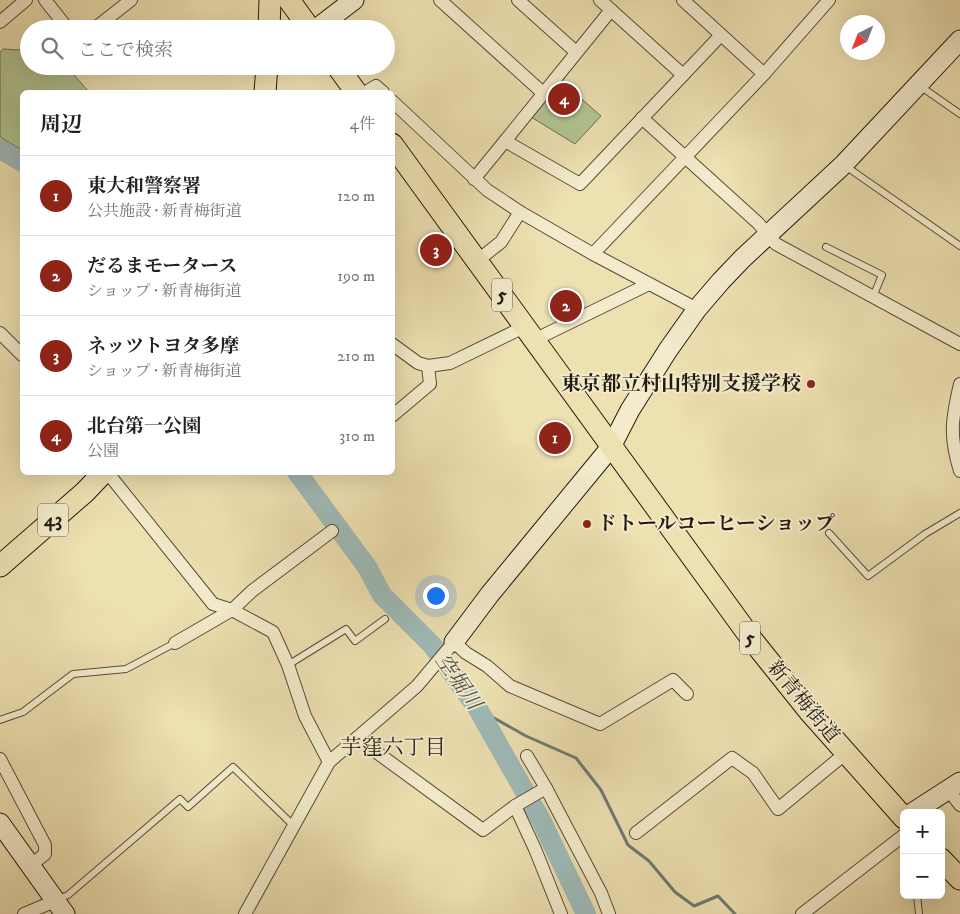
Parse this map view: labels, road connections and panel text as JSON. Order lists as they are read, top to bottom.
{
  "streets": {
    "main road": ["5", "43", "新青梅街道"]
  },
  "districts": ["芋窪六丁目"],
  "water": ["空堀川"],
  "places": ["東京都立村山特別支援学校", "ドトールコーヒーショップ"],
  "north": "bottom left",
  "page": {
    "search": "ここで検索",
    "pins": [
      "4",
      "3",
      "2",
      "1"
    ],
    "heading": ["周辺", "4件"],
    "list": [
      {
        "mark": "1",
        "name": "東大和警察署",
        "note": "公共施設 · 新青梅街道",
        "value": "120 m"
      },
      {
        "mark": "2",
        "name": "だるまモータース",
        "note": "ショップ · 新青梅街道",
        "value": "190 m"
      },
      {
        "mark": "3",
        "name": "ネッツトヨタ多摩",
        "note": "ショップ · 新青梅街道",
        "value": "210 m"
      },
      {
        "mark": "4",
        "name": "北台第一公園",
        "note": "公園",
        "value": "310 m"
      }
    ],
    "map_buttons": ["+", "−"]
  }
}
